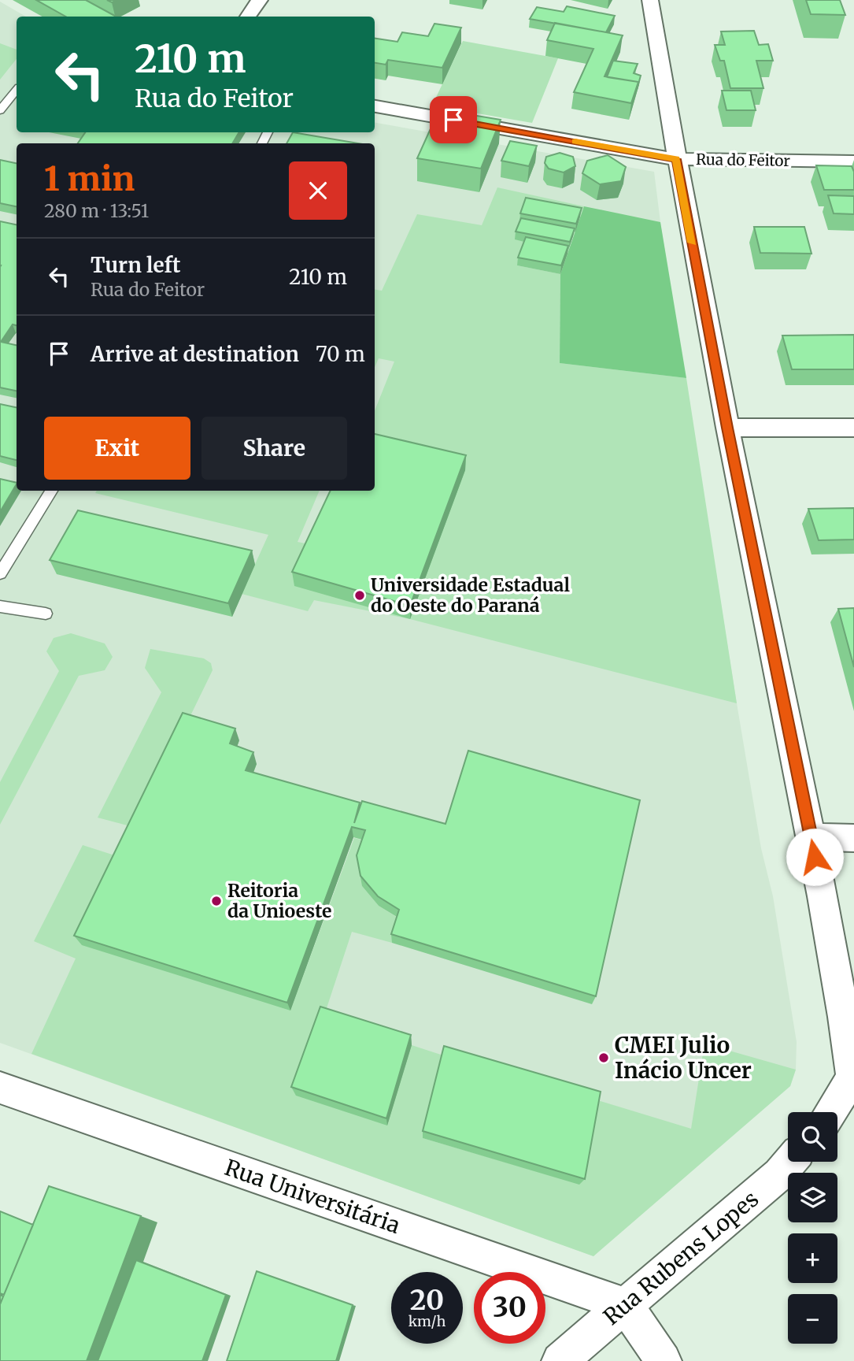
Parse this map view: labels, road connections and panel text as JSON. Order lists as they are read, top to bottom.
{
  "streets": {
    "street": ["Rua do Feitor", "Rua Universitária", "Rua Rubens Lopes"]
  },
  "crossings": [
    ["Rua Universitária", "Rua Rubens Lopes"]
  ],
  "places": ["Universidade Estadual do Oeste do Paraná", "Reitoria da Unioeste", "CMEI Julio Inácio Uncer"],
  "page": {
    "turn": ["210 m", "Rua do Feitor"],
    "heading": ["1 min", "280 m · 13:51"],
    "list": [
      {
        "name": "Turn left",
        "note": "Rua do Feitor",
        "value": "210 m"
      },
      {
        "name": "Arrive at destination",
        "value": "70 m"
      }
    ],
    "buttons": ["Exit", "Share"],
    "map_buttons": ["+", "−"],
    "speed": "20 km/h",
    "limit": "30"
  }
}
